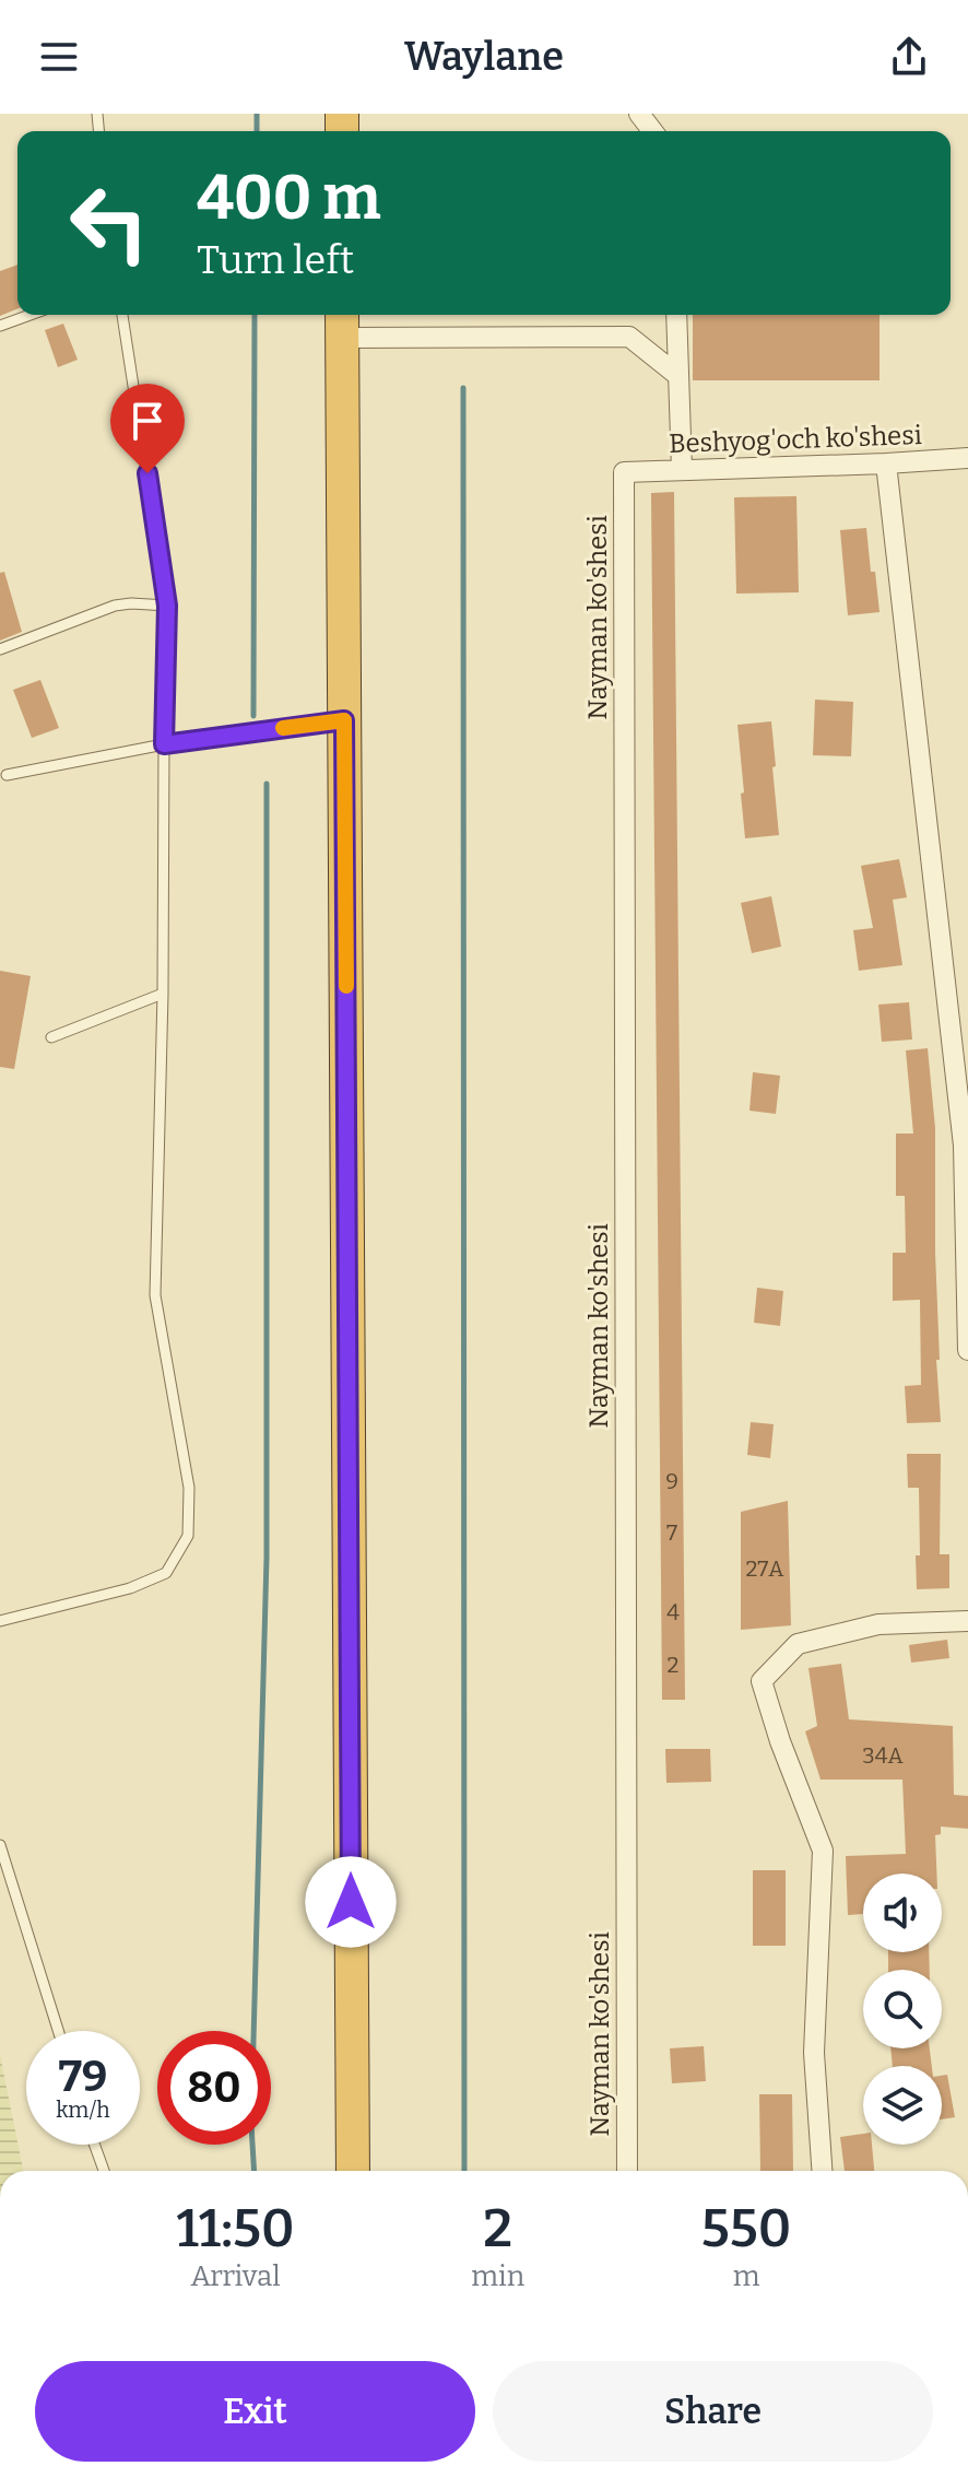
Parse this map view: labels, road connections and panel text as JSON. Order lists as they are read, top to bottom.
{
  "streets": {
    "street": ["Beshyog'och ko'shesi", "Nayman ko'shesi"]
  },
  "crossings": [
    ["Beshyog'och ko'shesi", "Nayman ko'shesi"]
  ],
  "house_numbers": [
    "9",
    "7",
    "27A",
    "4",
    "2",
    "34A"
  ],
  "page": {
    "header": "Waylane",
    "turn": ["400 m", "Turn left"],
    "speed": "79 km/h",
    "limit": "80",
    "eta": [
      "11:50",
      "Arrival",
      "2",
      "min",
      "550",
      "m"
    ],
    "buttons": ["Exit", "Share"]
  }
}
